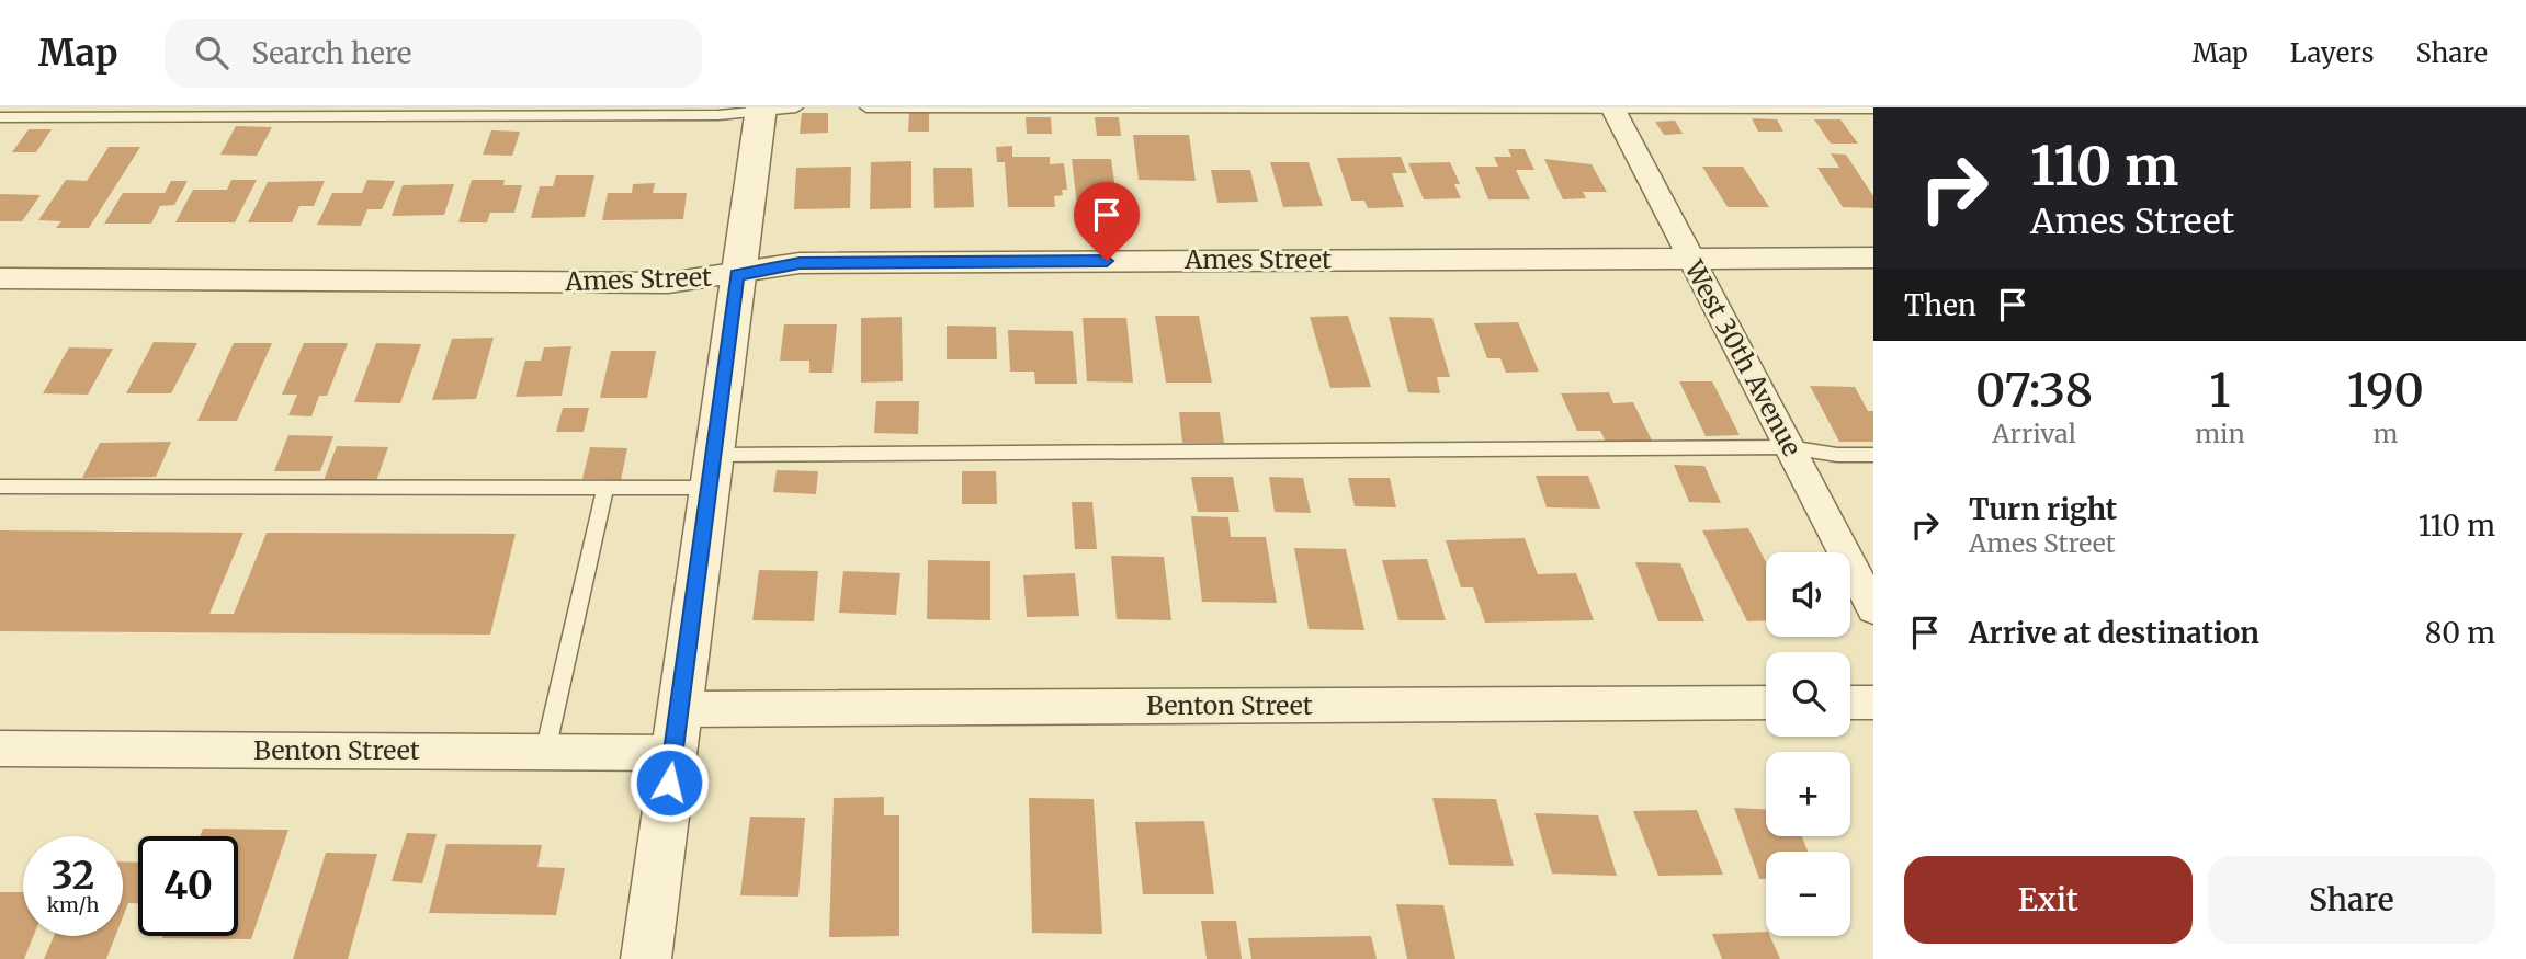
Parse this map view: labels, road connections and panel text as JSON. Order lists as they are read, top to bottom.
{
  "streets": {
    "street": ["Ames Street", "West 30th Avenue", "Benton Street"]
  },
  "crossings": [
    ["Ames Street", "West 30th Avenue"]
  ],
  "page": {
    "header": "Map",
    "search": "Search here",
    "nav": ["Map", "Layers", "Share"],
    "turn": ["110 m", "Ames Street"],
    "then": "Then",
    "eta": [
      "07:38",
      "Arrival",
      "1",
      "min",
      "190",
      "m"
    ],
    "list": [
      {
        "name": "Turn right",
        "note": "Ames Street",
        "value": "110 m"
      },
      {
        "name": "Arrive at destination",
        "value": "80 m"
      }
    ],
    "map_buttons": ["+", "−"],
    "speed": "32 km/h",
    "limit": "40",
    "buttons": ["Exit", "Share"]
  }
}
